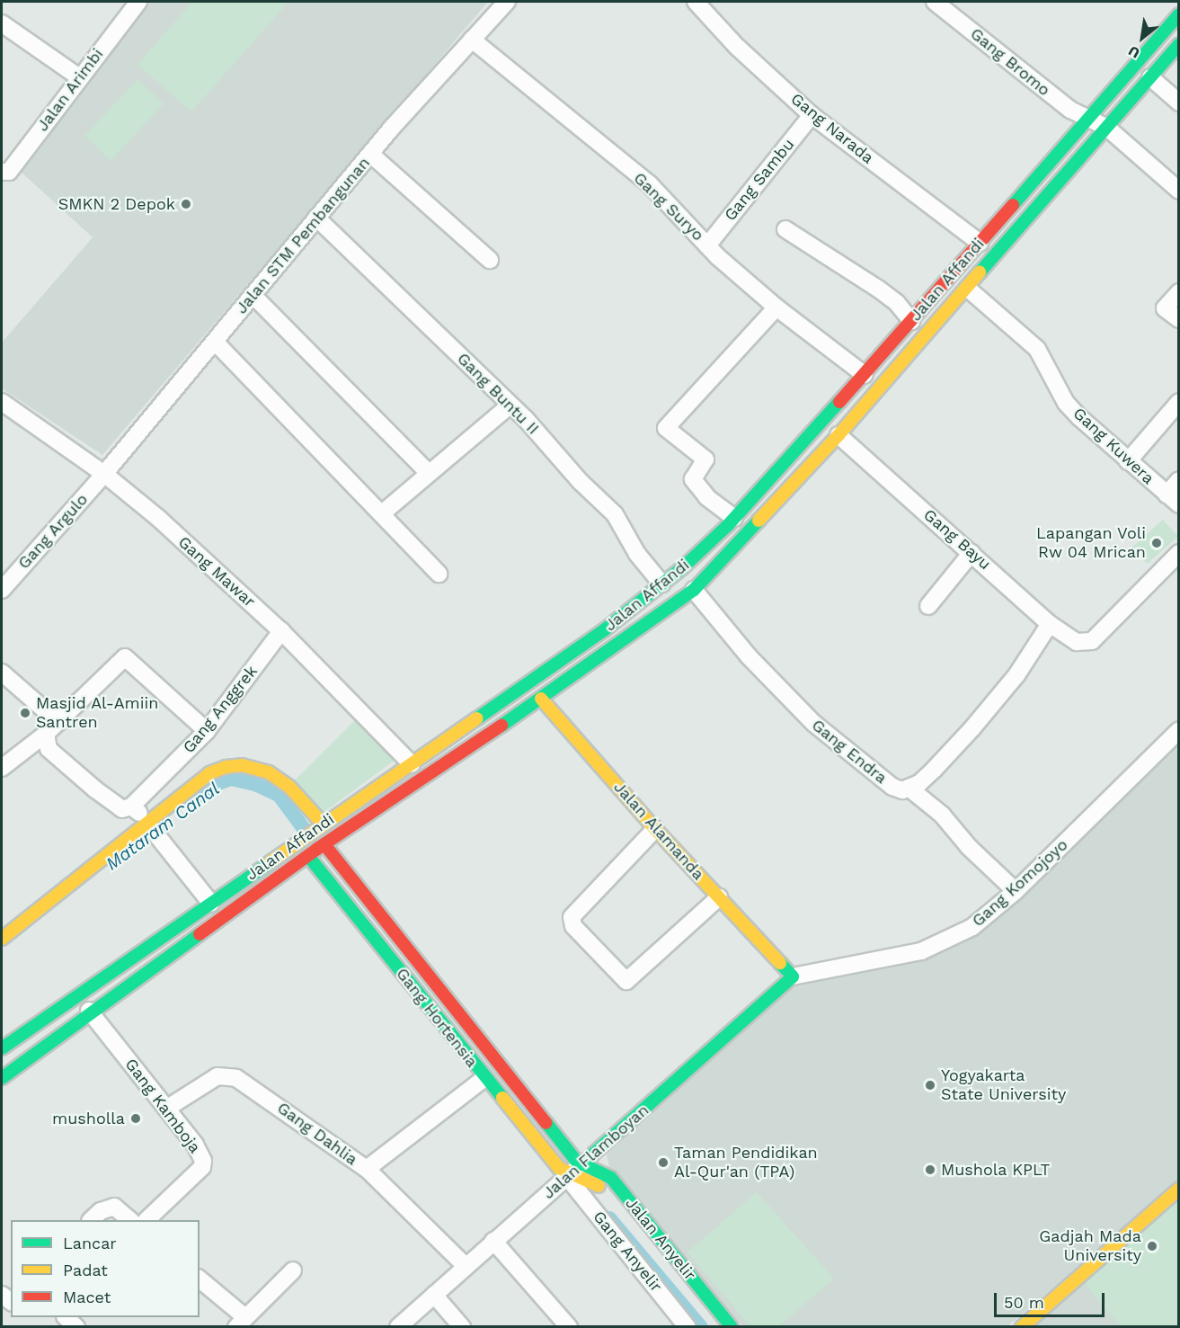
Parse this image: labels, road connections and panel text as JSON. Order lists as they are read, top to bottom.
{
  "streets": {
    "main road": [
      "Jalan Affandi",
      "Jalan Alamanda",
      "Gang Hortensia",
      "Jalan Flamboyan",
      "Jalan Anyelir"
    ],
    "street": [
      "Gang Bromo",
      "Jalan Arimbi",
      "Gang Narada",
      "Gang Sambu",
      "Gang Suryo",
      "Jalan STM Pembangunan",
      "Gang Buntu II",
      "Gang Kuwera",
      "Gang Argulo",
      "Gang Bayu",
      "Gang Mawar",
      "Gang Anggrek",
      "Gang Endra",
      "Gang Komojoyo",
      "Gang Kamboja",
      "Gang Dahlia",
      "Gang Anyelir"
    ]
  },
  "crossings": [
    ["Gang Bromo", "Jalan Affandi"],
    ["Gang Narada", "Gang Sambu"],
    ["Gang Narada", "Jalan Affandi"],
    ["Gang Sambu", "Gang Suryo"],
    ["Gang Suryo", "Jalan STM Pembangunan"],
    ["Gang Suryo", "Jalan Affandi"],
    ["Jalan STM Pembangunan", "Gang Buntu II"],
    ["Jalan STM Pembangunan", "Gang Argulo"],
    ["Jalan STM Pembangunan", "Gang Mawar"],
    ["Jalan Affandi", "Gang Buntu II"],
    ["Jalan Affandi", "Gang Kuwera"],
    ["Jalan Affandi", "Gang Bayu"],
    ["Jalan Affandi", "Gang Mawar"],
    ["Jalan Affandi", "Gang Endra"],
    ["Jalan Affandi", "Jalan Alamanda"],
    ["Jalan Affandi", "Gang Hortensia"],
    ["Jalan Affandi", "Gang Kamboja"],
    ["Gang Argulo", "Gang Mawar"],
    ["Gang Bayu", "Gang Endra"],
    ["Gang Mawar", "Gang Anggrek"],
    ["Jalan Alamanda", "Gang Komojoyo"],
    ["Jalan Alamanda", "Jalan Flamboyan"],
    ["Gang Komojoyo", "Jalan Flamboyan"],
    ["Gang Hortensia", "Gang Dahlia"],
    ["Gang Hortensia", "Jalan Flamboyan"],
    ["Gang Hortensia", "Jalan Anyelir"],
    ["Gang Hortensia", "Gang Anyelir"],
    ["Gang Kamboja", "Gang Dahlia"],
    ["Jalan Flamboyan", "Jalan Anyelir"],
    ["Jalan Flamboyan", "Gang Anyelir"],
    ["Jalan Anyelir", "Gang Anyelir"]
  ],
  "water": ["Mataram Canal"],
  "places": [
    "SMKN 2 Depok",
    "Lapangan Voli Rw 04 Mrican",
    "Masjid Al-Amiin Santren",
    "Yogyakarta State University",
    "musholla",
    "Taman Pendidikan Al-Qur'an (TPA)",
    "Mushola KPLT",
    "Gadjah Mada University"
  ],
  "legend": ["Lancar", "Padat", "Macet"],
  "scale_bar": "50 m",
  "north": "bottom left"
}
